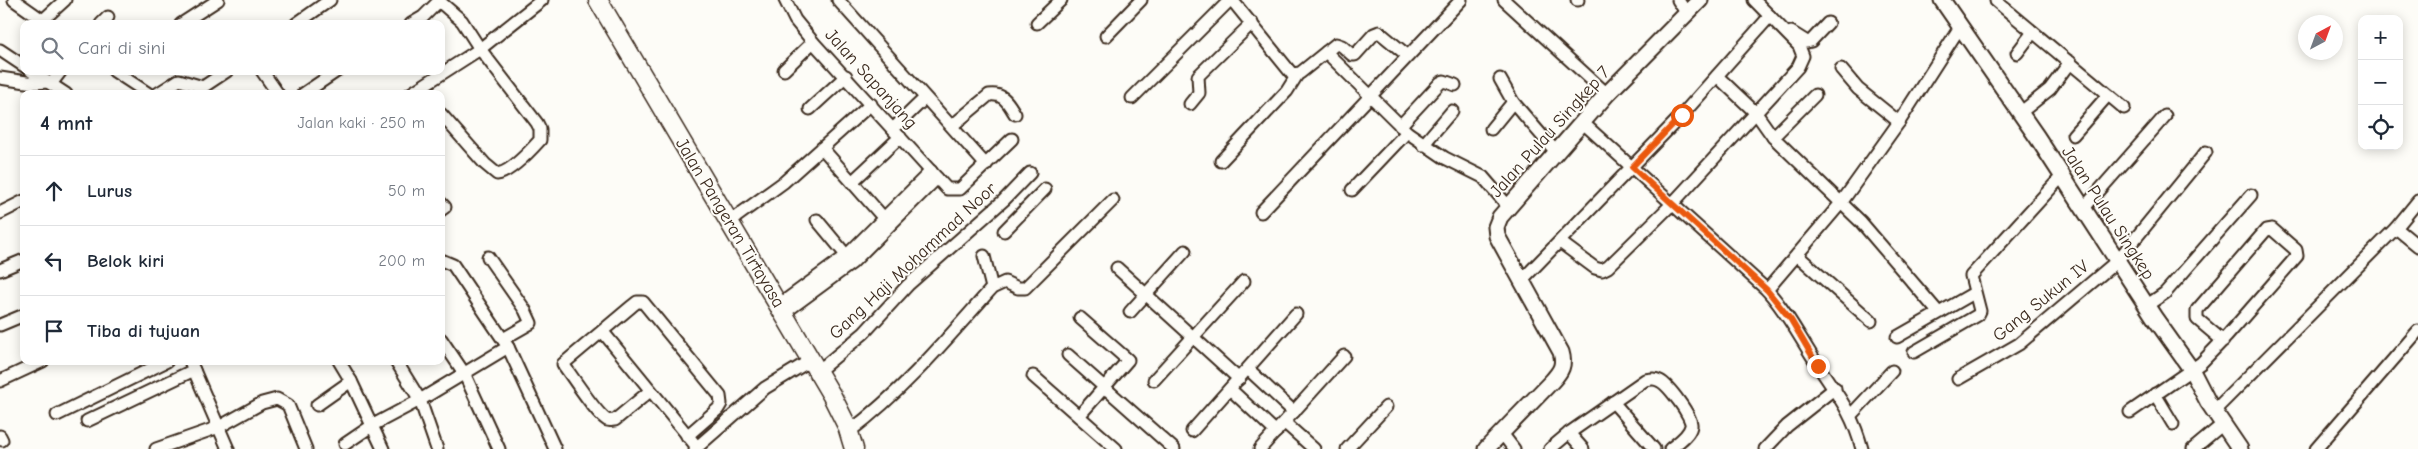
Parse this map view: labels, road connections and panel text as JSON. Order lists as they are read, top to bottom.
{
  "streets": {
    "main road": ["Jalan Pangeran Tirtayasa"],
    "street": [
      "Jalan Sapanjang",
      "Jalan Pulau Singkep 7",
      "Jalan Pulau Singkep",
      "Gang Haji Mohammad Noor",
      "Gang Sukun IV"
    ]
  },
  "crossings": [
    ["Jalan Pulau Singkep", "Gang Sukun IV"],
    ["Jalan Pangeran Tirtayasa", "Gang Haji Mohammad Noor"]
  ],
  "north": "top right",
  "page": {
    "map_buttons": ["+", "−"],
    "search": "Cari di sini",
    "heading": ["4 mnt", "Jalan kaki · 250 m"],
    "list": [
      ["Lurus", "50 m"],
      ["Belok kiri", "200 m"],
      "Tiba di tujuan"
    ]
  }
}
